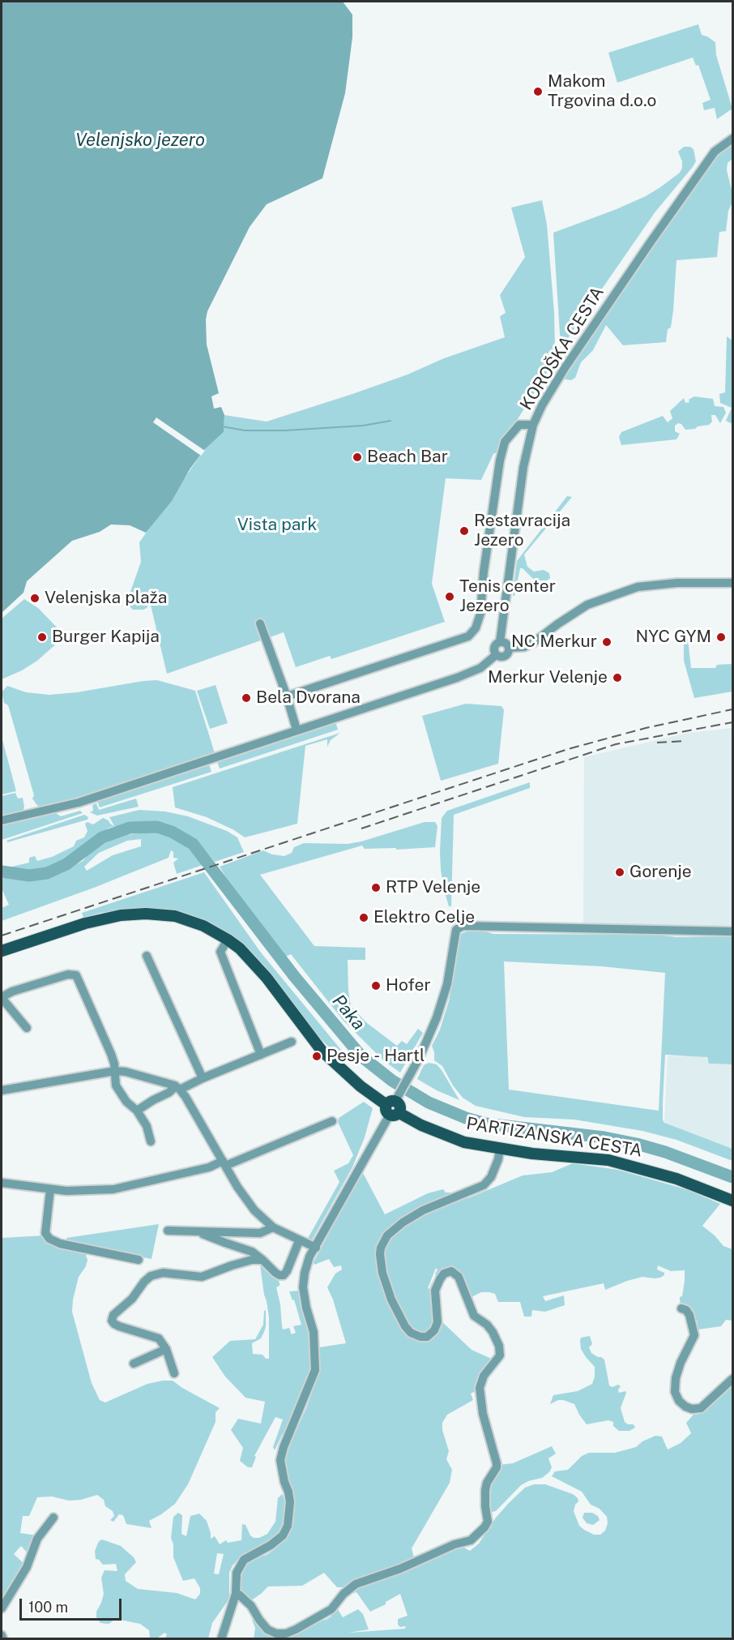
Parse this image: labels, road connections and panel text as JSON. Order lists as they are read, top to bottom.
{
  "streets": {
    "main road": ["PARTIZANSKA CESTA"],
    "street": ["KOROŠKA CESTA"]
  },
  "water": ["Velenjsko jezero", "Paka"],
  "parks": ["Vista park"],
  "places": [
    "Makom Trgovina d.o.o",
    "Beach Bar",
    "Restavracija Jezero",
    "Tenis center Jezero",
    "Velenjska plaža",
    "Burger Kapija",
    "NYC GYM",
    "NC Merkur",
    "Merkur Velenje",
    "Bela Dvorana",
    "Gorenje",
    "RTP Velenje",
    "Elektro Celje",
    "Hofer",
    "Pesje - Hartl"
  ],
  "scale_bar": "100 m"
}
